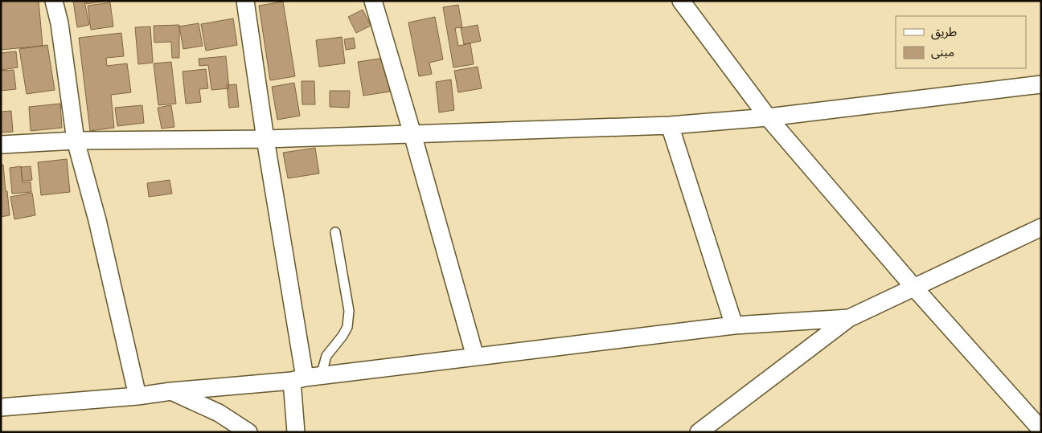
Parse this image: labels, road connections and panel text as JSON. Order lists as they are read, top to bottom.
{
  "legend": ["طريق", "مبنى"]
}
